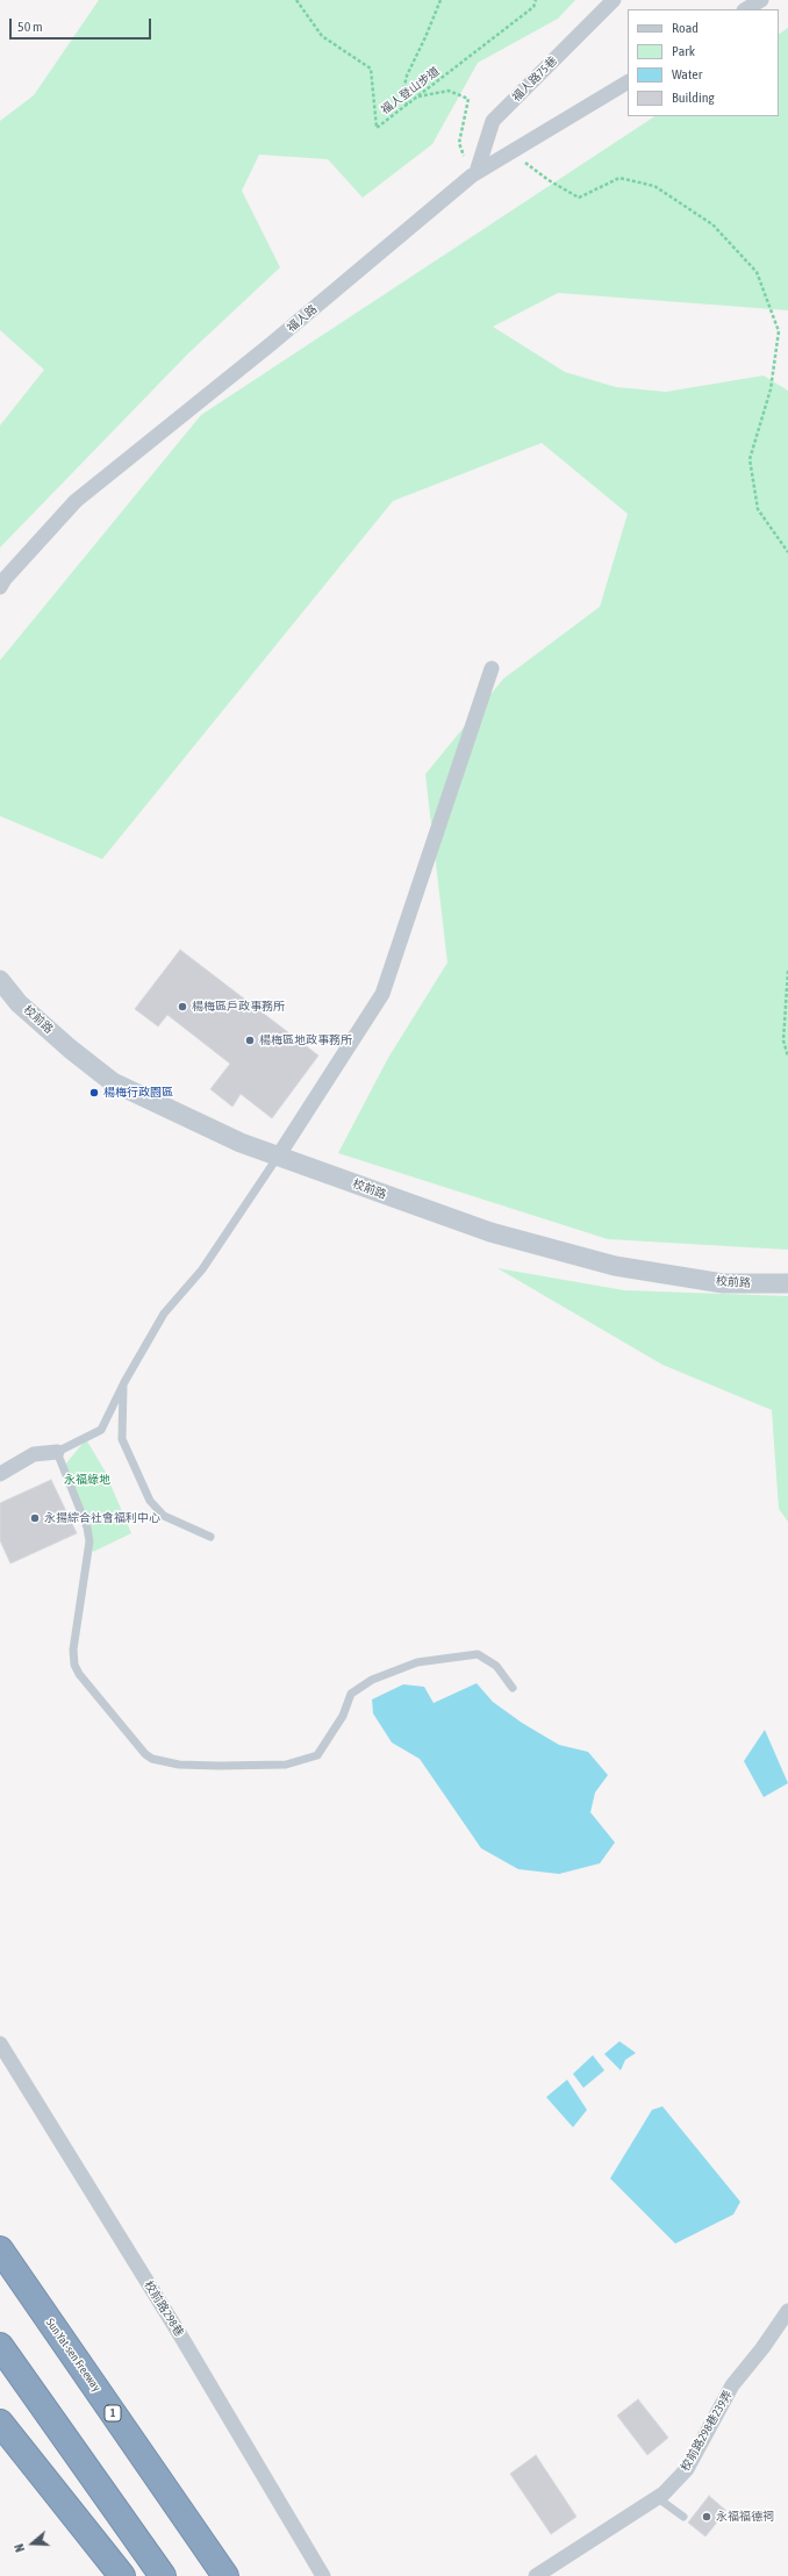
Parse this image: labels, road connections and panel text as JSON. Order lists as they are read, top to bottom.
{
  "streets": {
    "highway": ["Sun Yat-sen Freeway", "1"],
    "street": [
      "福人路75巷",
      "福人路",
      "校前路",
      "校前路298巷",
      "校前路298巷239弄"
    ],
    "path": ["福人登山步道"]
  },
  "crossings": [
    ["福人路75巷", "福人路"]
  ],
  "parks": ["永福綠地"],
  "places": [
    "楊梅區戶政事務所",
    "楊梅區地政事務所",
    "楊梅行政園區",
    "永揚綜合社會福利中心",
    "永福福德祠"
  ],
  "legend": [
    "Road",
    "Park",
    "Water",
    "Building"
  ],
  "scale_bar": "50 m",
  "north": "left"
}
